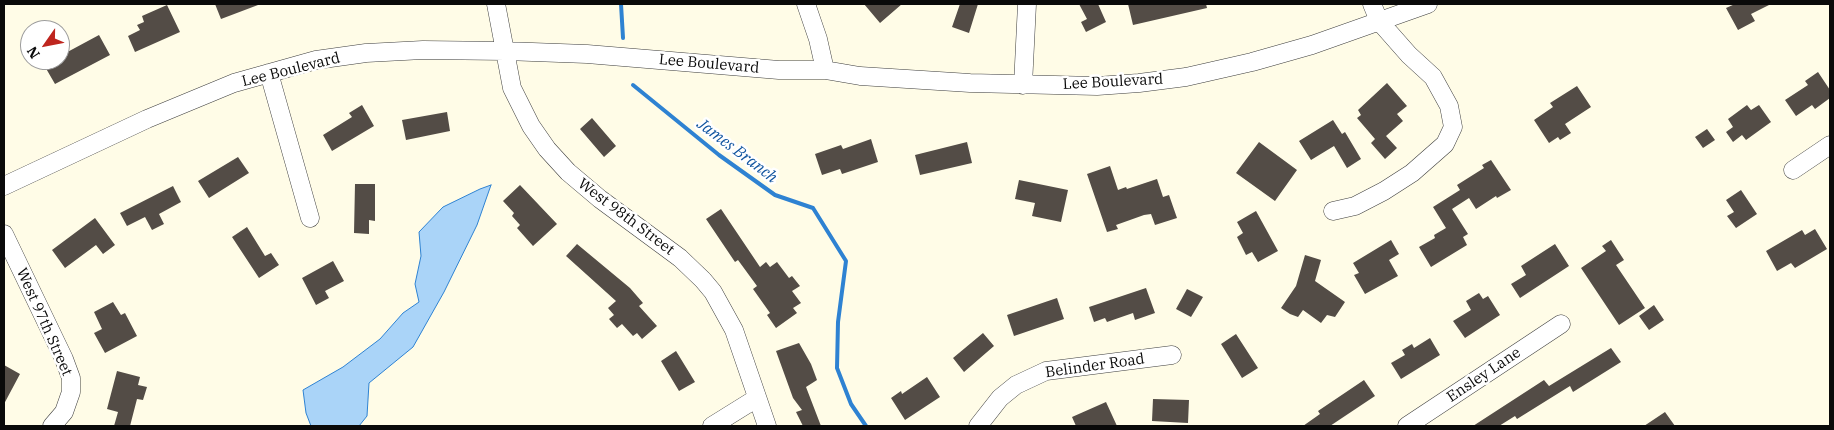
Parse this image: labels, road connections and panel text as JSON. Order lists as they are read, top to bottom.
{
  "streets": {
    "street": [
      "Lee Boulevard",
      "West 98th Street",
      "West 97th Street",
      "Belinder Road",
      "Ensley Lane"
    ]
  },
  "crossings": [
    ["Lee Boulevard", "West 98th Street"]
  ],
  "water": ["James Branch"],
  "north": "bottom left"
}
